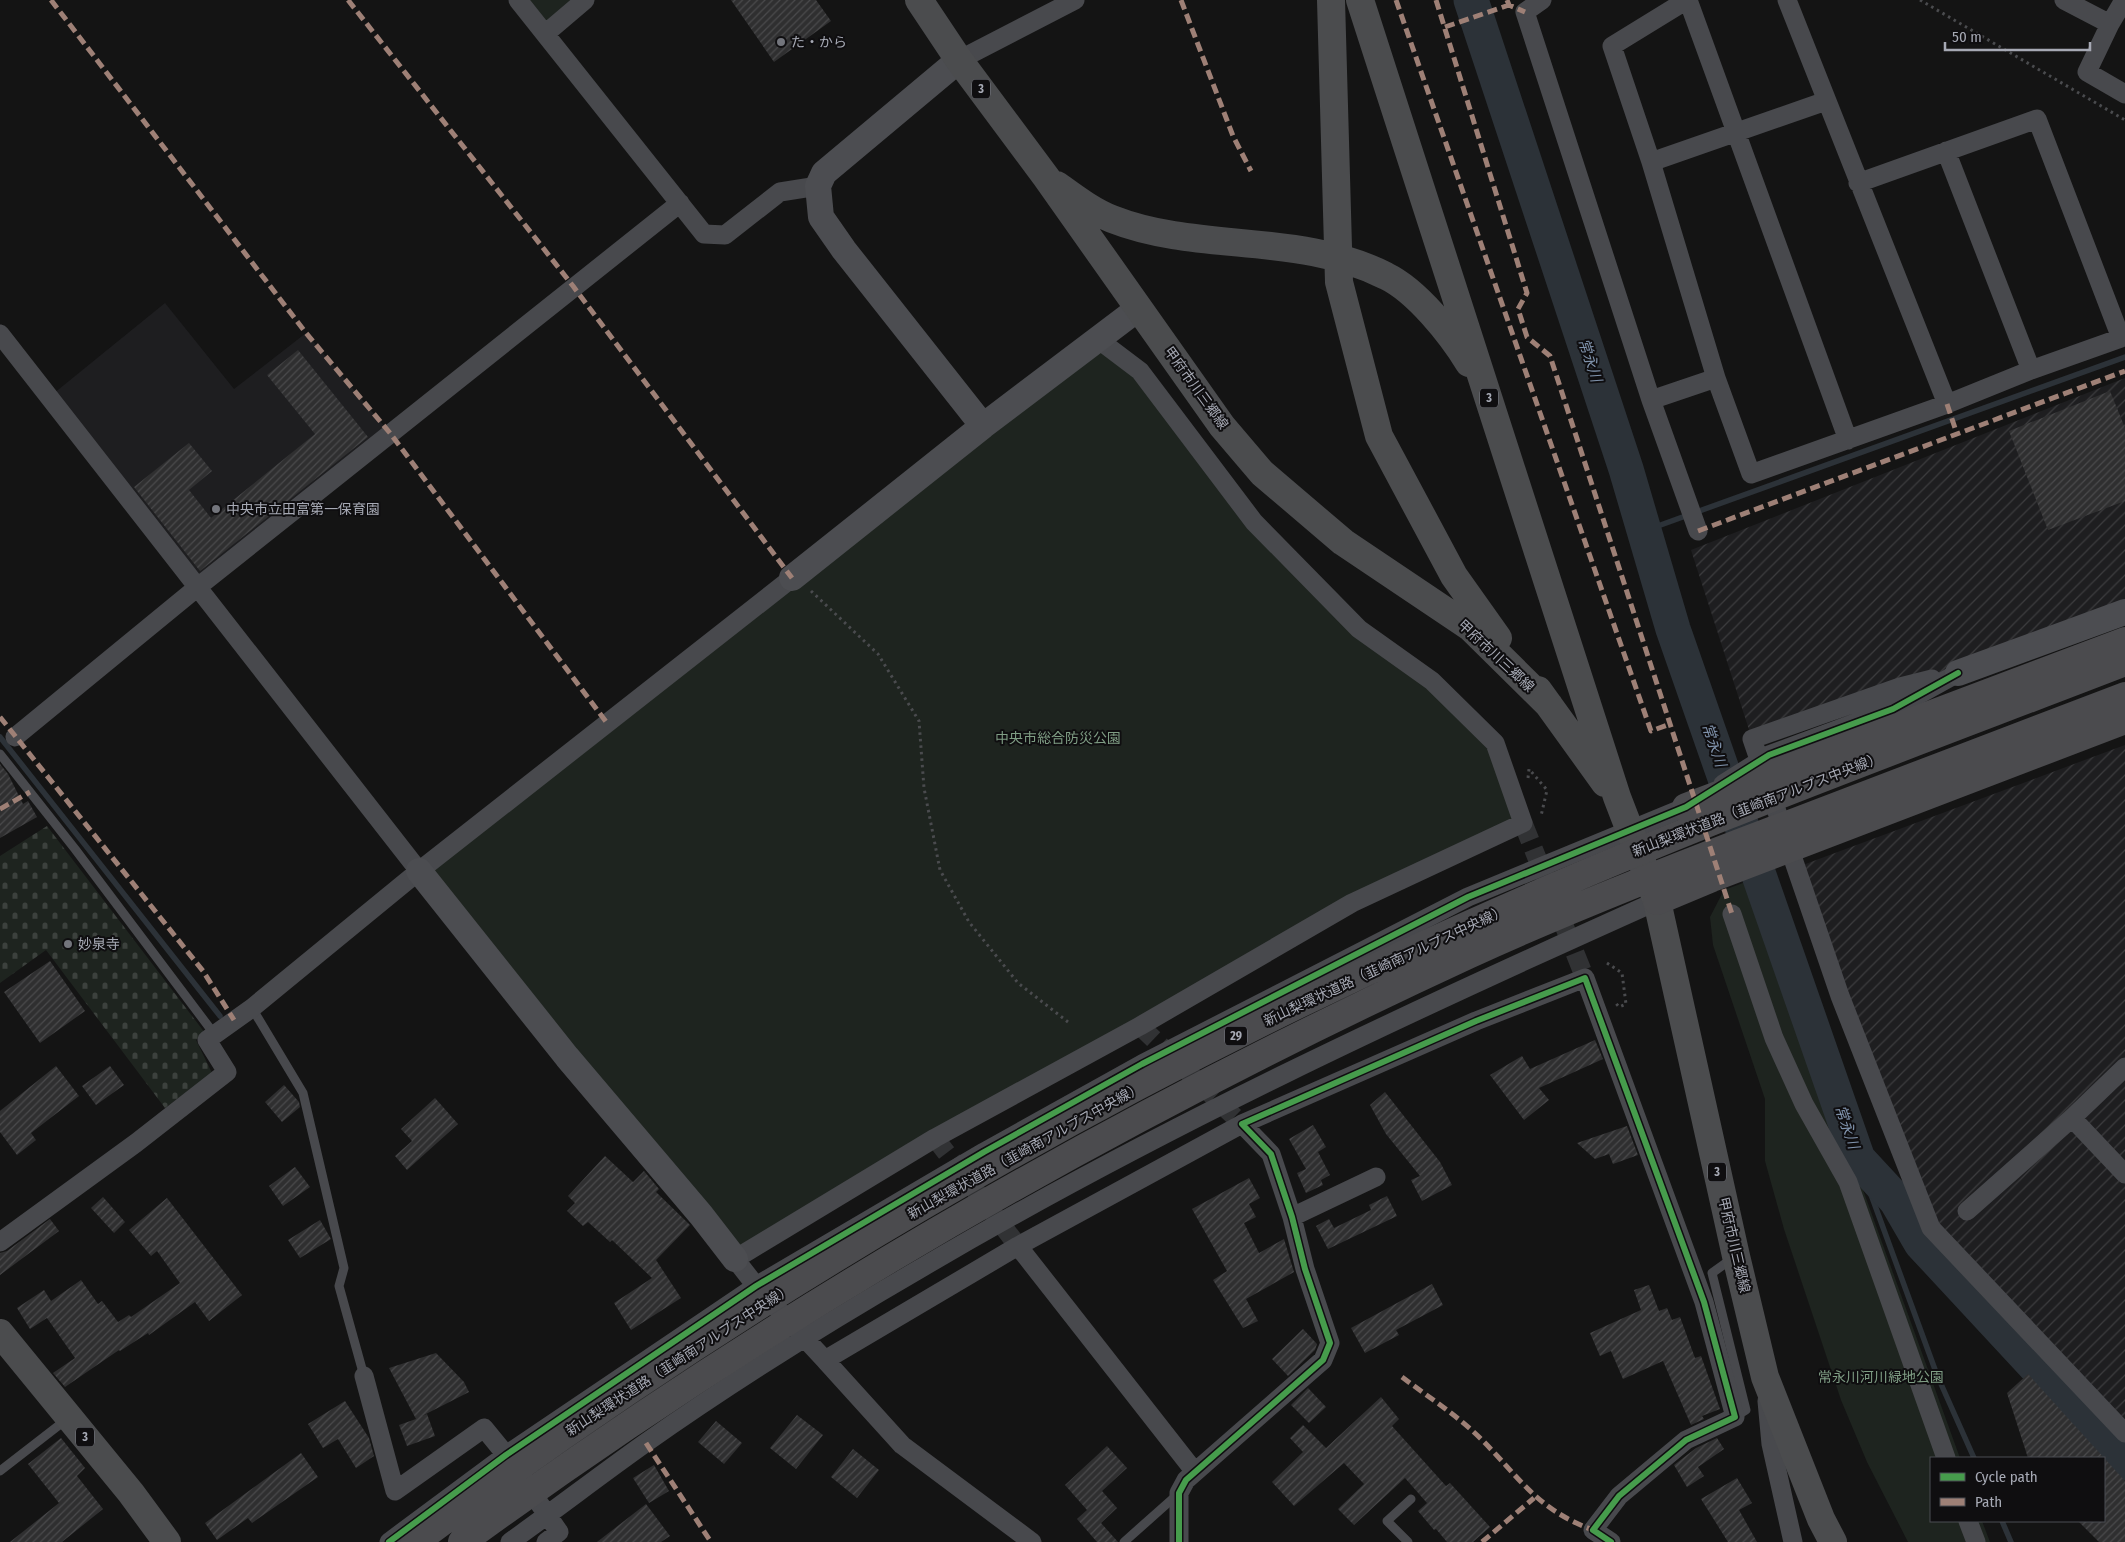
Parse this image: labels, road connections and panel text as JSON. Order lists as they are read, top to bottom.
{
  "streets": {
    "highway": ["新山梨環状道路（韮崎南アルプス中央線）", "29"],
    "main road": ["3", "甲府市川三郷線"]
  },
  "water": ["常永川"],
  "parks": ["中央市総合防災公園", "常永川河川緑地公園"],
  "places": ["た・から", "中央市立田富第一保育園", "妙泉寺"],
  "legend": ["Cycle path", "Path"],
  "scale_bar": "50 m"
}
